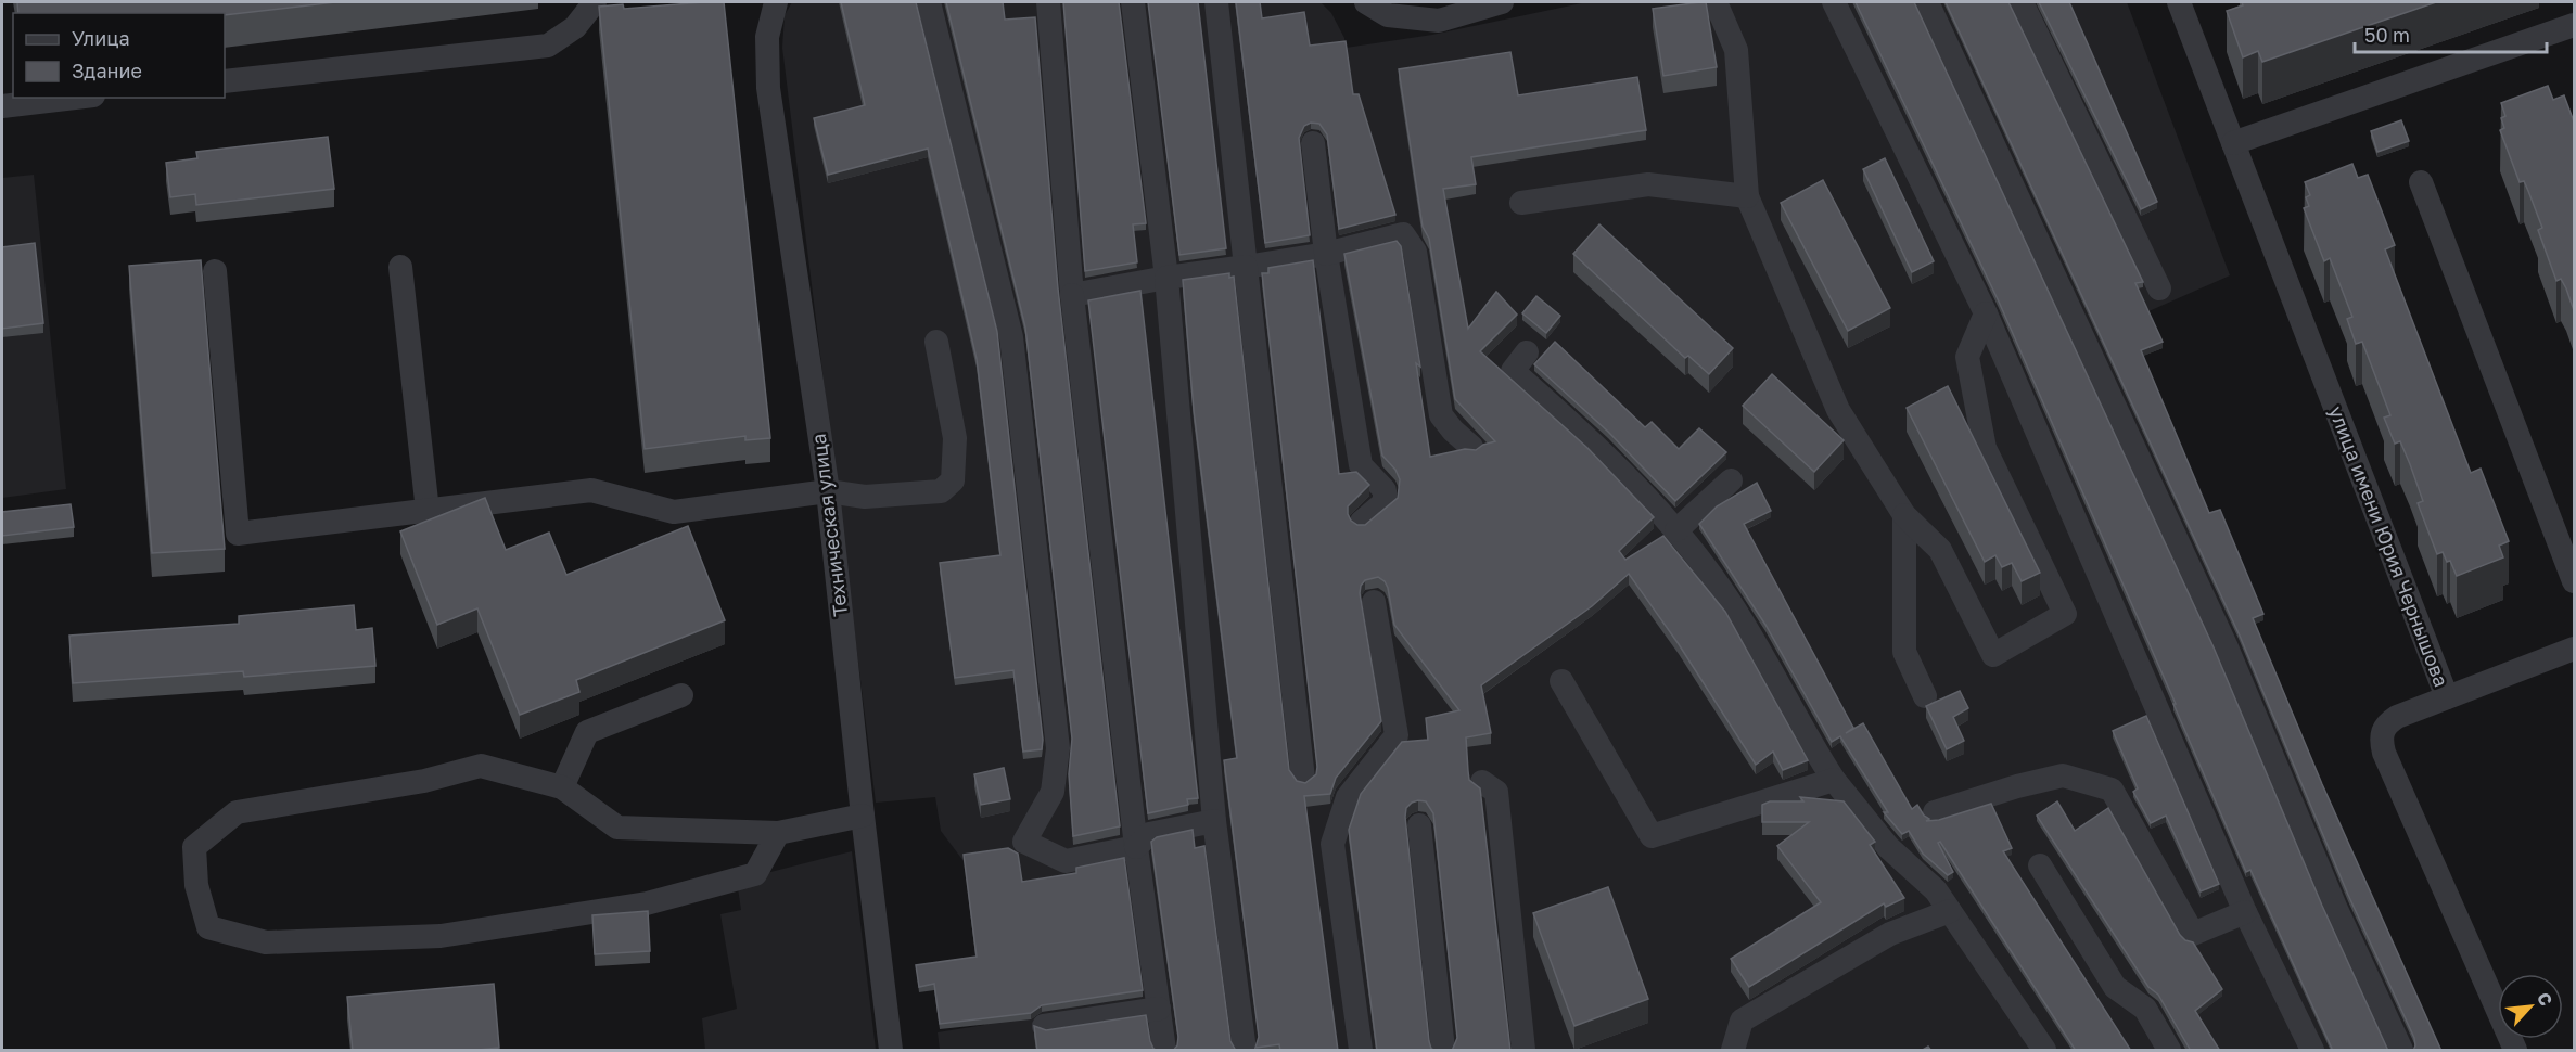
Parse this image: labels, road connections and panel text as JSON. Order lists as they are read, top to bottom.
{
  "streets": {
    "street": ["Техническая улица", "улица имени Юрия Чернышова"]
  },
  "legend": ["Улица", "Здание"],
  "scale_bar": "50 m",
  "north": "top right"
}
